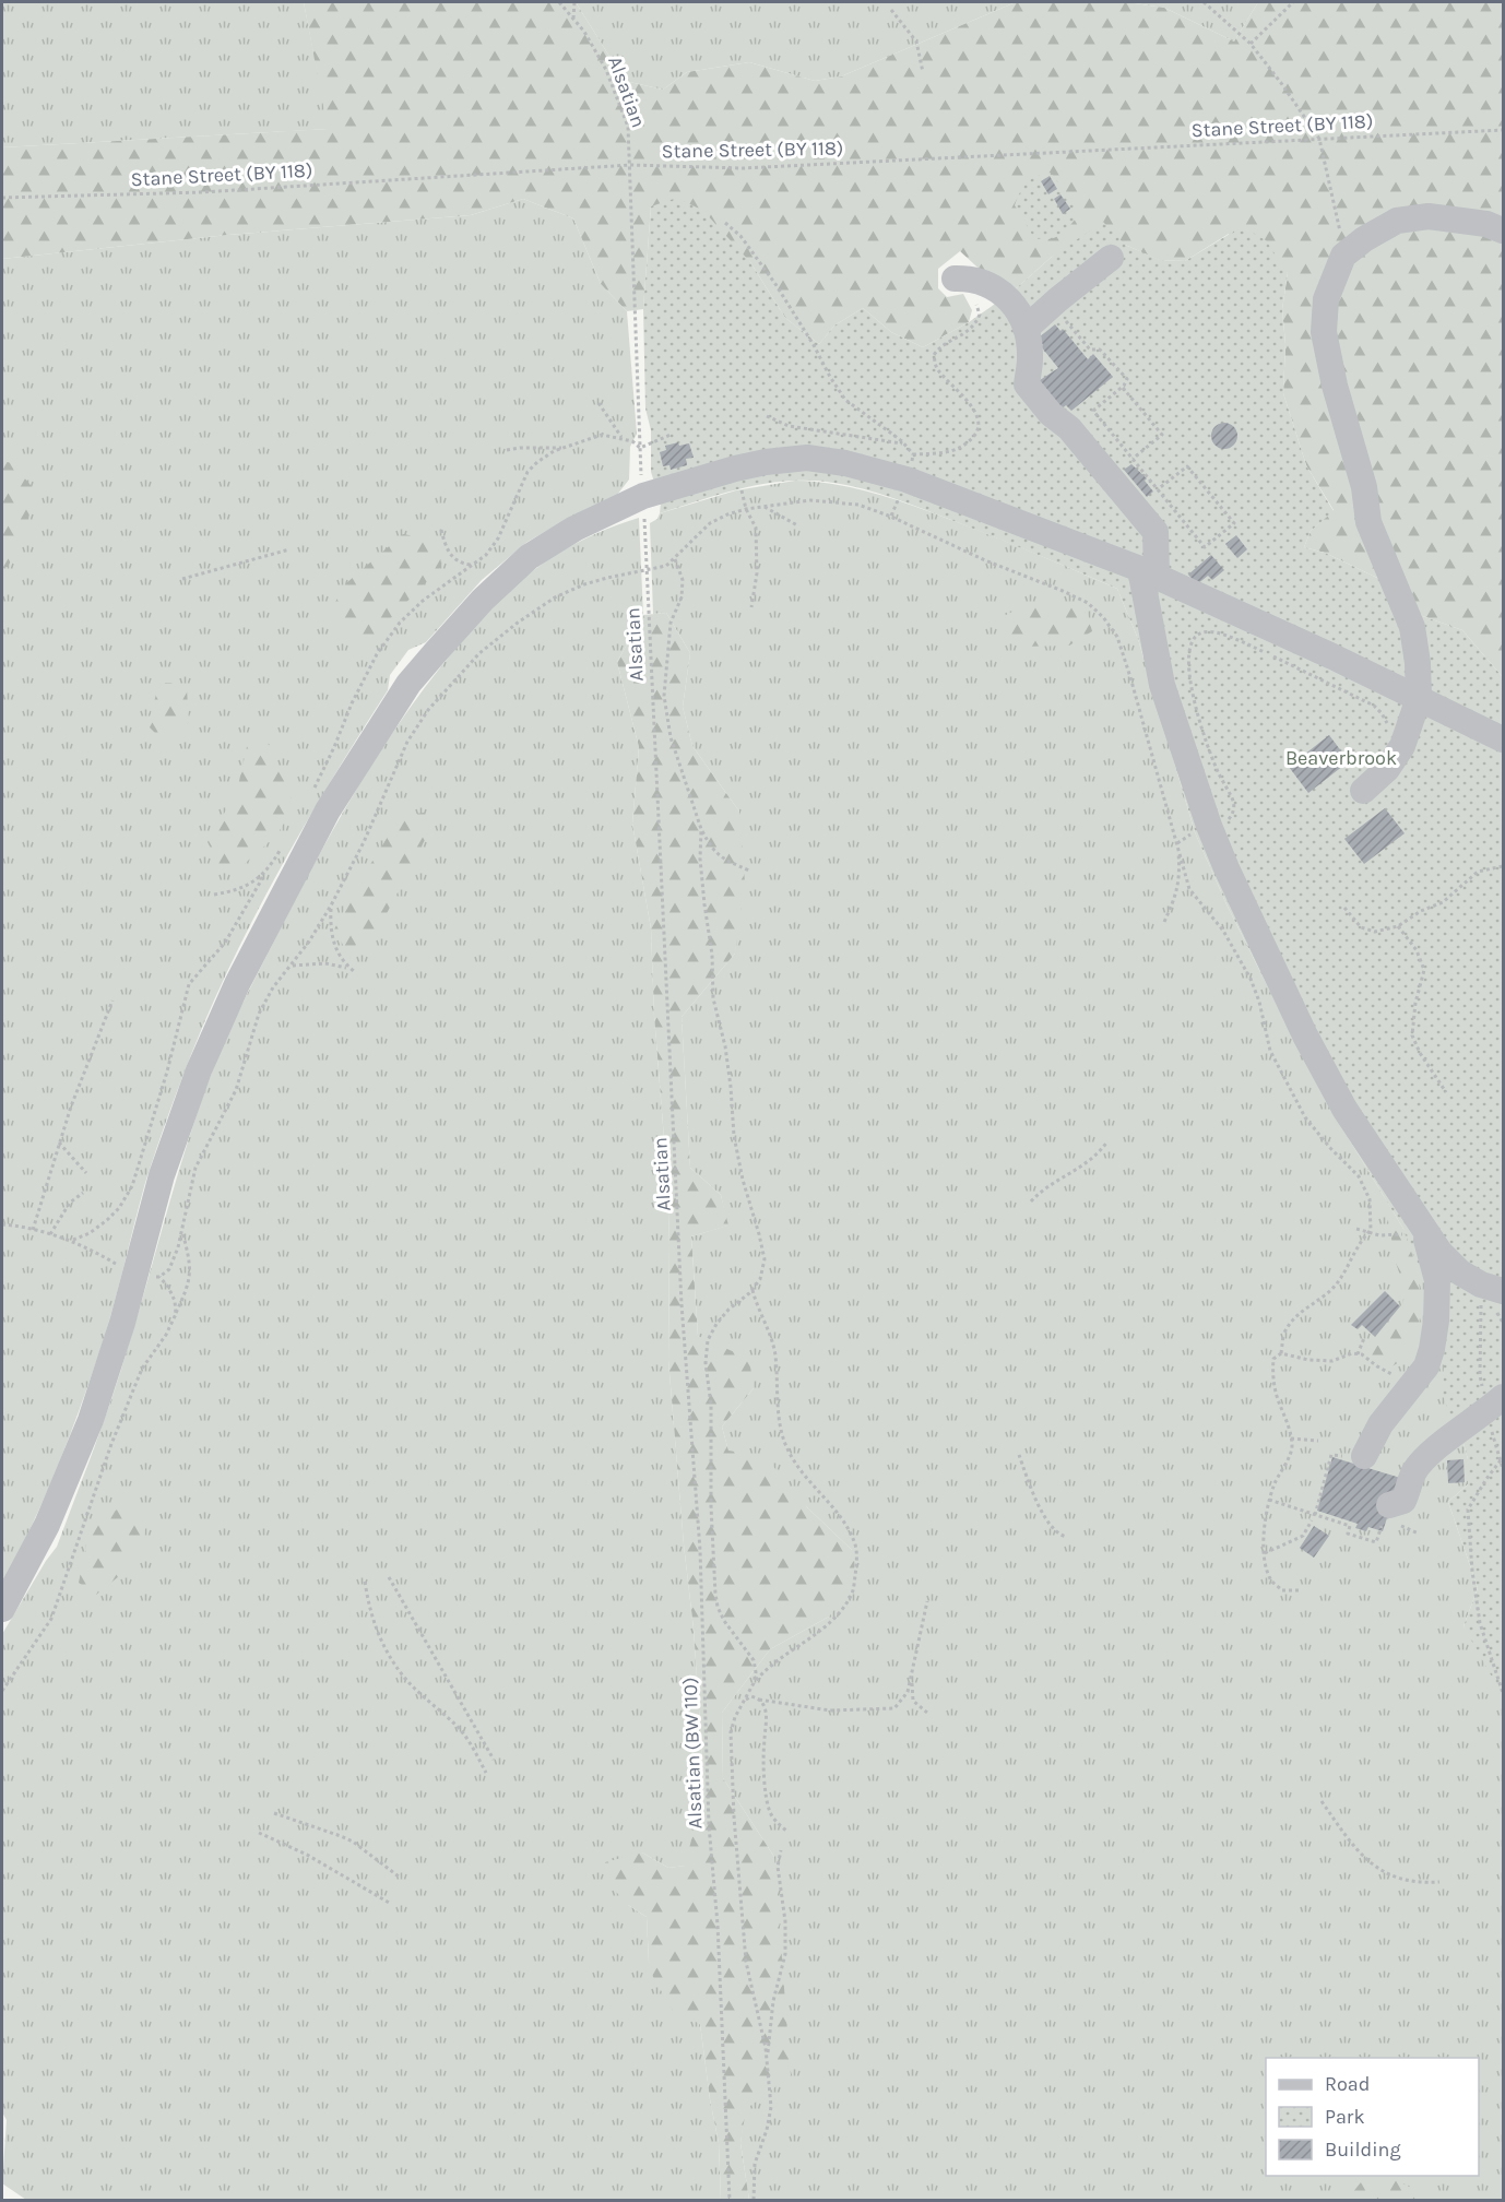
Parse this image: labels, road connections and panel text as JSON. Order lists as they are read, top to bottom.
{
  "streets": {
    "path": ["Alsatian", "Stane Street (BY 118)", "Alsatian (BW 110)"]
  },
  "crossings": [
    ["Alsatian", "Stane Street (BY 118)"],
    ["Alsatian", "Alsatian (BW 110)"]
  ],
  "parks": ["Beaverbrook"],
  "legend": ["Road", "Park", "Building"]
}
